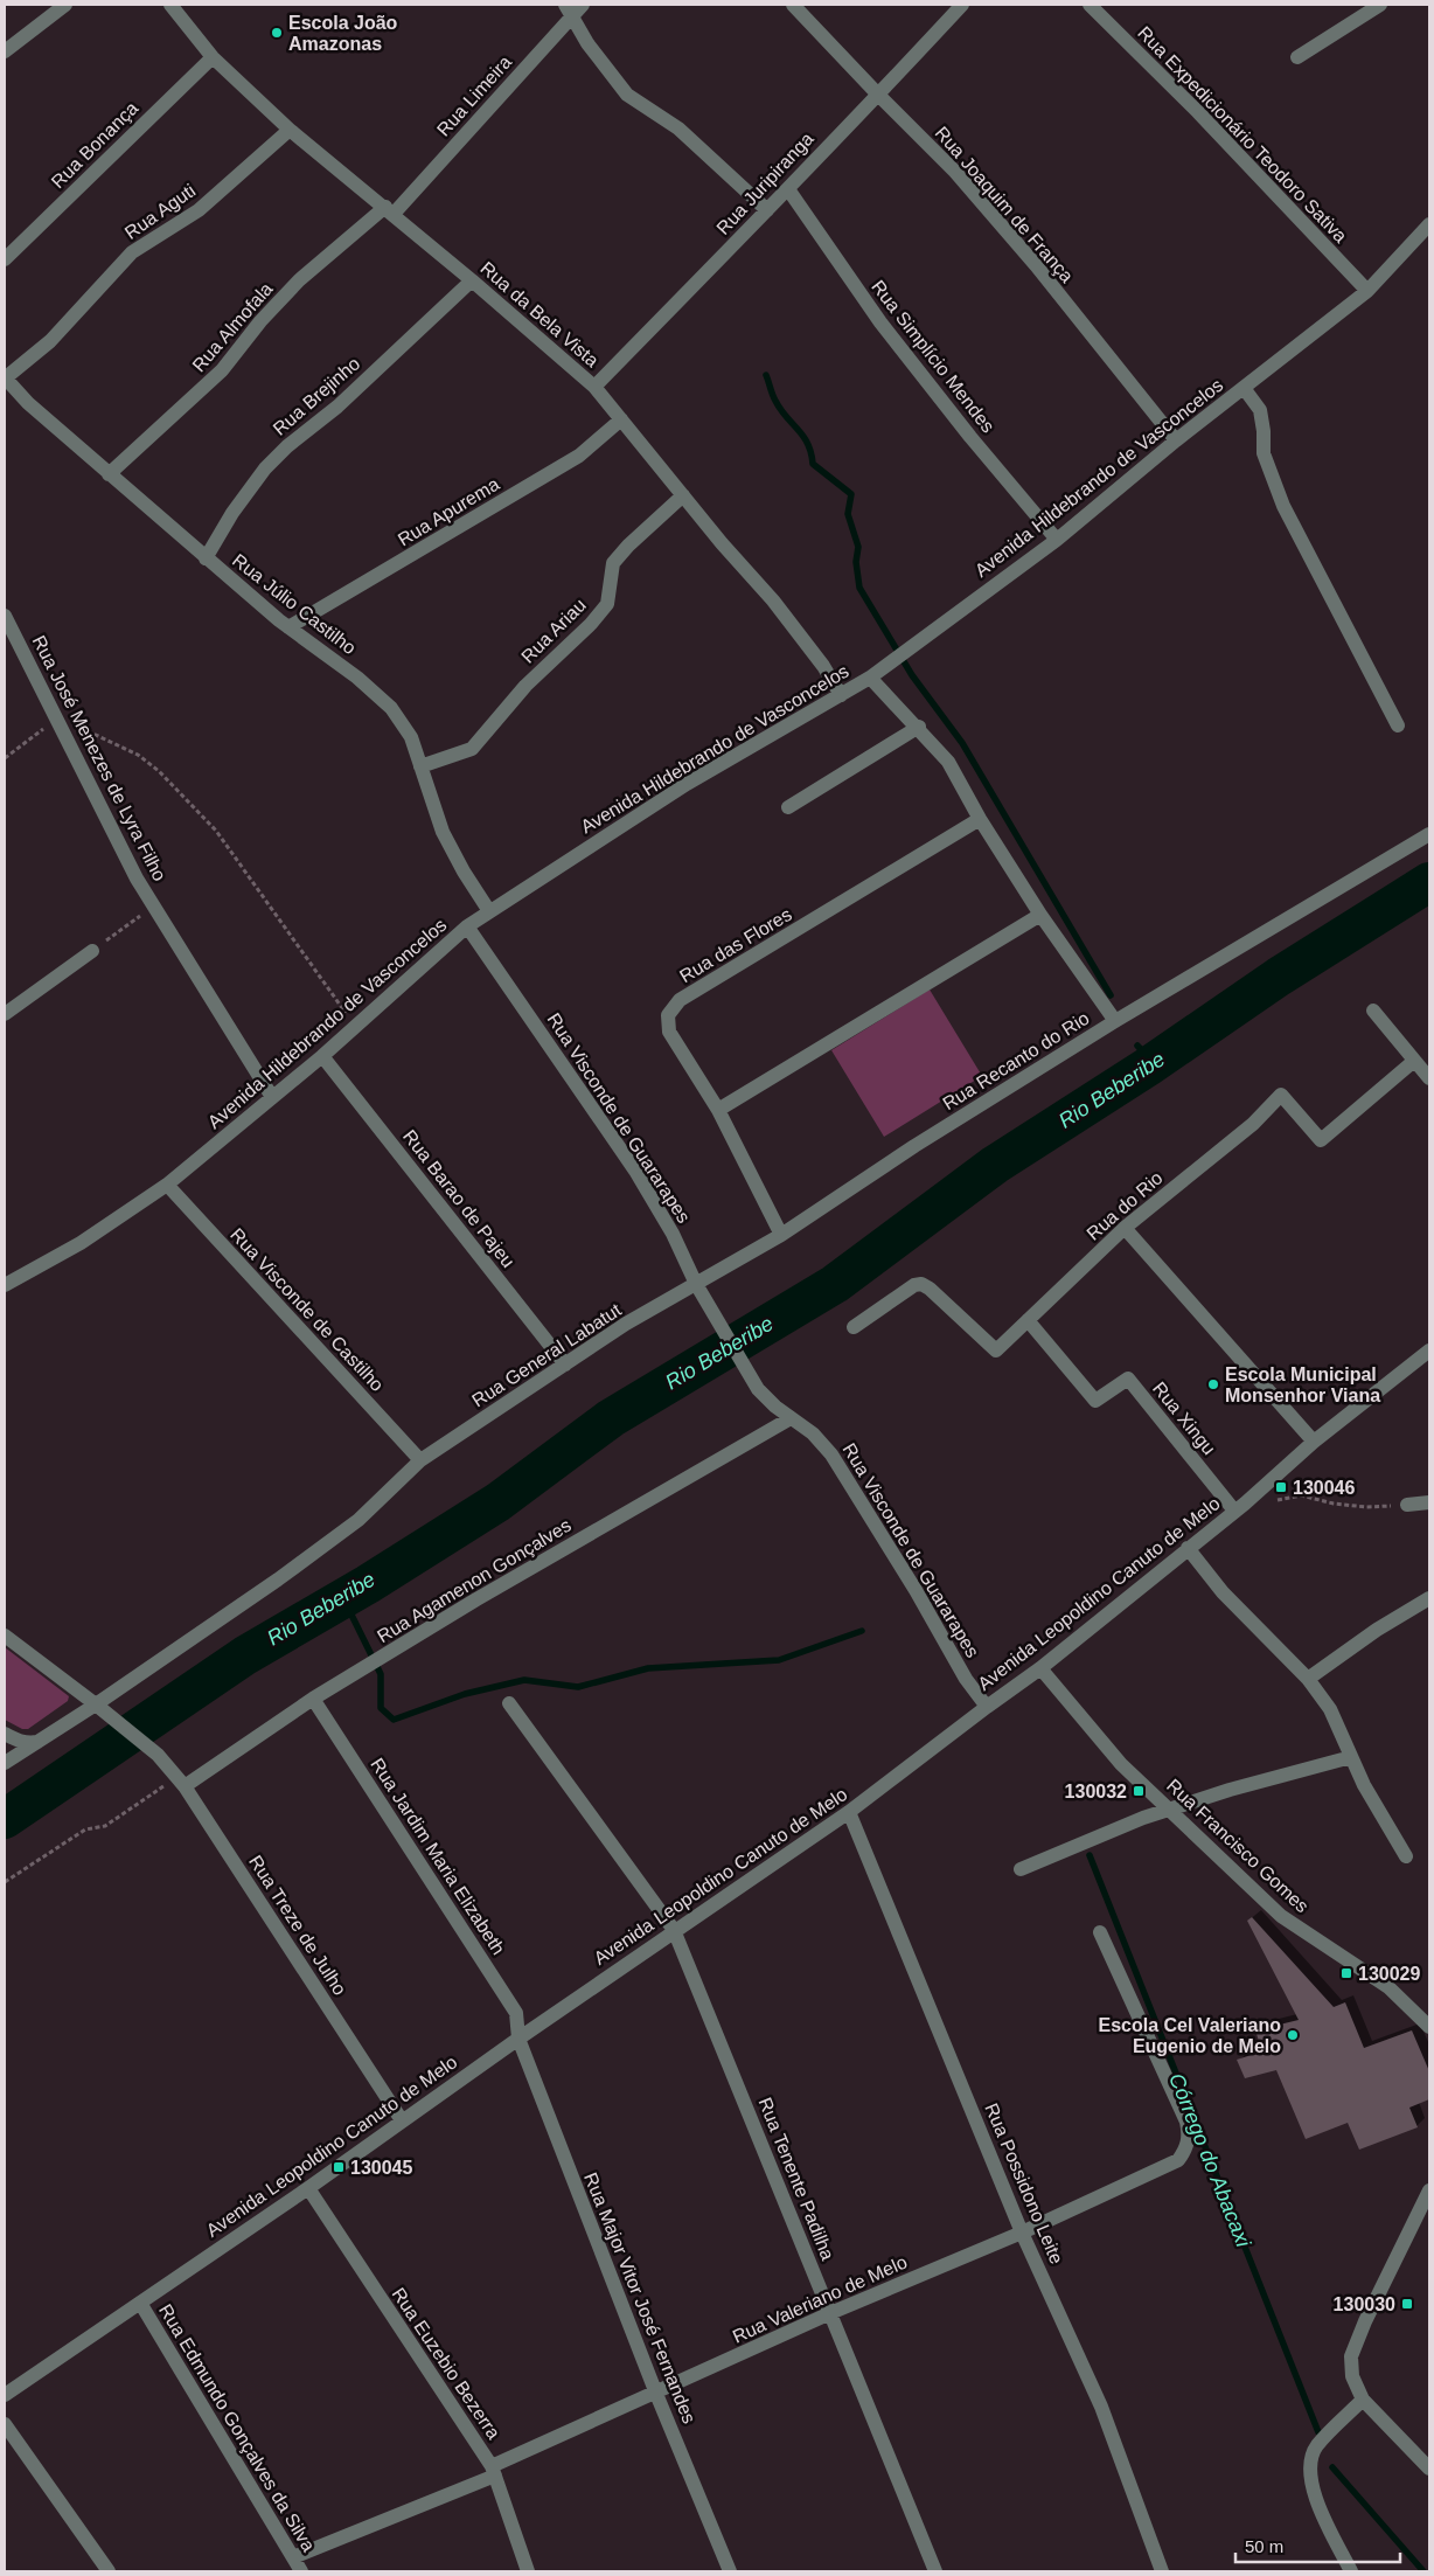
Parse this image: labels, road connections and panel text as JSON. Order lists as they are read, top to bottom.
{
  "streets": {
    "street": [
      "Rua Limeira",
      "Rua Expedicionário Teodoro Sativa",
      "Rua Bonança",
      "Rua Juripiranga",
      "Rua Joaquim de França",
      "Rua Aguti",
      "Rua da Bela Vista",
      "Rua Almofala",
      "Rua Simplício Mendes",
      "Rua Brejinho",
      "Avenida Hildebrando de Vasconcelos",
      "Rua Apurema",
      "Rua Júlio Castilho",
      "Rua Ariau",
      "Rua José Menezes de Lyra Filho",
      "Rua das Flores",
      "Rua Recanto do Rio",
      "Rua Visconde de Guararapes",
      "Rua Barao de Pajeu",
      "Rua do Rio",
      "Rua Visconde de Castilho",
      "Rua General Labatut",
      "Rua Xingu",
      "Rua Agamenon Gonçalves",
      "Avenida Leopoldino Canuto de Melo",
      "Rua Francisco Gomes",
      "Rua Jardim Maria Elizabeth",
      "Rua Treze de Julho",
      "Rua Tenente Padilha",
      "Rua Possidono Leite",
      "Rua Major Vitor José Fernandes",
      "Rua Valeriano de Melo",
      "Rua Euzebio Bezerra",
      "Rua Edmundo Gonçalves da Silva"
    ]
  },
  "crossings": [
    ["Rua Limeira", "Rua da Bela Vista"],
    ["Rua Limeira", "Rua Almofala"],
    ["Rua Expedicionário Teodoro Sativa", "Avenida Hildebrando de Vasconcelos"],
    ["Rua Bonança", "Rua da Bela Vista"],
    ["Rua Juripiranga", "Rua Joaquim de França"],
    ["Rua Juripiranga", "Rua da Bela Vista"],
    ["Rua Juripiranga", "Rua Simplício Mendes"],
    ["Rua Joaquim de França", "Avenida Hildebrando de Vasconcelos"],
    ["Rua Aguti", "Rua da Bela Vista"],
    ["Rua Aguti", "Rua Júlio Castilho"],
    ["Rua da Bela Vista", "Rua Almofala"],
    ["Rua da Bela Vista", "Rua Brejinho"],
    ["Rua da Bela Vista", "Avenida Hildebrando de Vasconcelos"],
    ["Rua da Bela Vista", "Rua Apurema"],
    ["Rua da Bela Vista", "Rua Ariau"],
    ["Rua Almofala", "Rua Júlio Castilho"],
    ["Rua Simplício Mendes", "Avenida Hildebrando de Vasconcelos"],
    ["Rua Brejinho", "Rua Júlio Castilho"],
    ["Avenida Hildebrando de Vasconcelos", "Rua Júlio Castilho"],
    ["Avenida Hildebrando de Vasconcelos", "Rua José Menezes de Lyra Filho"],
    ["Avenida Hildebrando de Vasconcelos", "Rua Recanto do Rio"],
    ["Avenida Hildebrando de Vasconcelos", "Rua Visconde de Guararapes"],
    ["Avenida Hildebrando de Vasconcelos", "Rua Barao de Pajeu"],
    ["Avenida Hildebrando de Vasconcelos", "Rua Visconde de Castilho"],
    ["Rua Apurema", "Rua Júlio Castilho"],
    ["Rua Júlio Castilho", "Rua Ariau"],
    ["Rua das Flores", "Rua Recanto do Rio"],
    ["Rua Recanto do Rio", "Rua Visconde de Guararapes"],
    ["Rua Recanto do Rio", "Rua General Labatut"],
    ["Rua Visconde de Guararapes", "Rua General Labatut"],
    ["Rua Visconde de Guararapes", "Rua Agamenon Gonçalves"],
    ["Rua Visconde de Guararapes", "Avenida Leopoldino Canuto de Melo"],
    ["Rua Barao de Pajeu", "Rua General Labatut"],
    ["Rua do Rio", "Rua Xingu"],
    ["Rua Visconde de Castilho", "Rua General Labatut"],
    ["Rua General Labatut", "Rua Treze de Julho"],
    ["Rua Xingu", "Avenida Leopoldino Canuto de Melo"],
    ["Rua Agamenon Gonçalves", "Rua Jardim Maria Elizabeth"],
    ["Rua Agamenon Gonçalves", "Rua Treze de Julho"],
    ["Avenida Leopoldino Canuto de Melo", "Rua Francisco Gomes"],
    ["Avenida Leopoldino Canuto de Melo", "Rua Jardim Maria Elizabeth"],
    ["Avenida Leopoldino Canuto de Melo", "Rua Treze de Julho"],
    ["Avenida Leopoldino Canuto de Melo", "Rua Tenente Padilha"],
    ["Avenida Leopoldino Canuto de Melo", "Rua Possidono Leite"],
    ["Avenida Leopoldino Canuto de Melo", "Rua Major Vitor José Fernandes"],
    ["Avenida Leopoldino Canuto de Melo", "Rua Euzebio Bezerra"],
    ["Avenida Leopoldino Canuto de Melo", "Rua Edmundo Gonçalves da Silva"],
    ["Rua Jardim Maria Elizabeth", "Rua Major Vitor José Fernandes"],
    ["Rua Tenente Padilha", "Rua Valeriano de Melo"],
    ["Rua Possidono Leite", "Rua Valeriano de Melo"],
    ["Rua Major Vitor José Fernandes", "Rua Valeriano de Melo"],
    ["Rua Valeriano de Melo", "Rua Euzebio Bezerra"],
    ["Rua Valeriano de Melo", "Rua Edmundo Gonçalves da Silva"]
  ],
  "water": ["Rio Beberibe", "Córrego do Abacaxi"],
  "places": {
    "other": ["Escola João Amazonas", "Escola Municipal Monsenhor Viana", "Escola Cel Valeriano Eugenio de Melo"],
    "transit": [
      "130046",
      "130032",
      "130029",
      "130045",
      "130030"
    ]
  },
  "scale_bar": "50 m"
}
